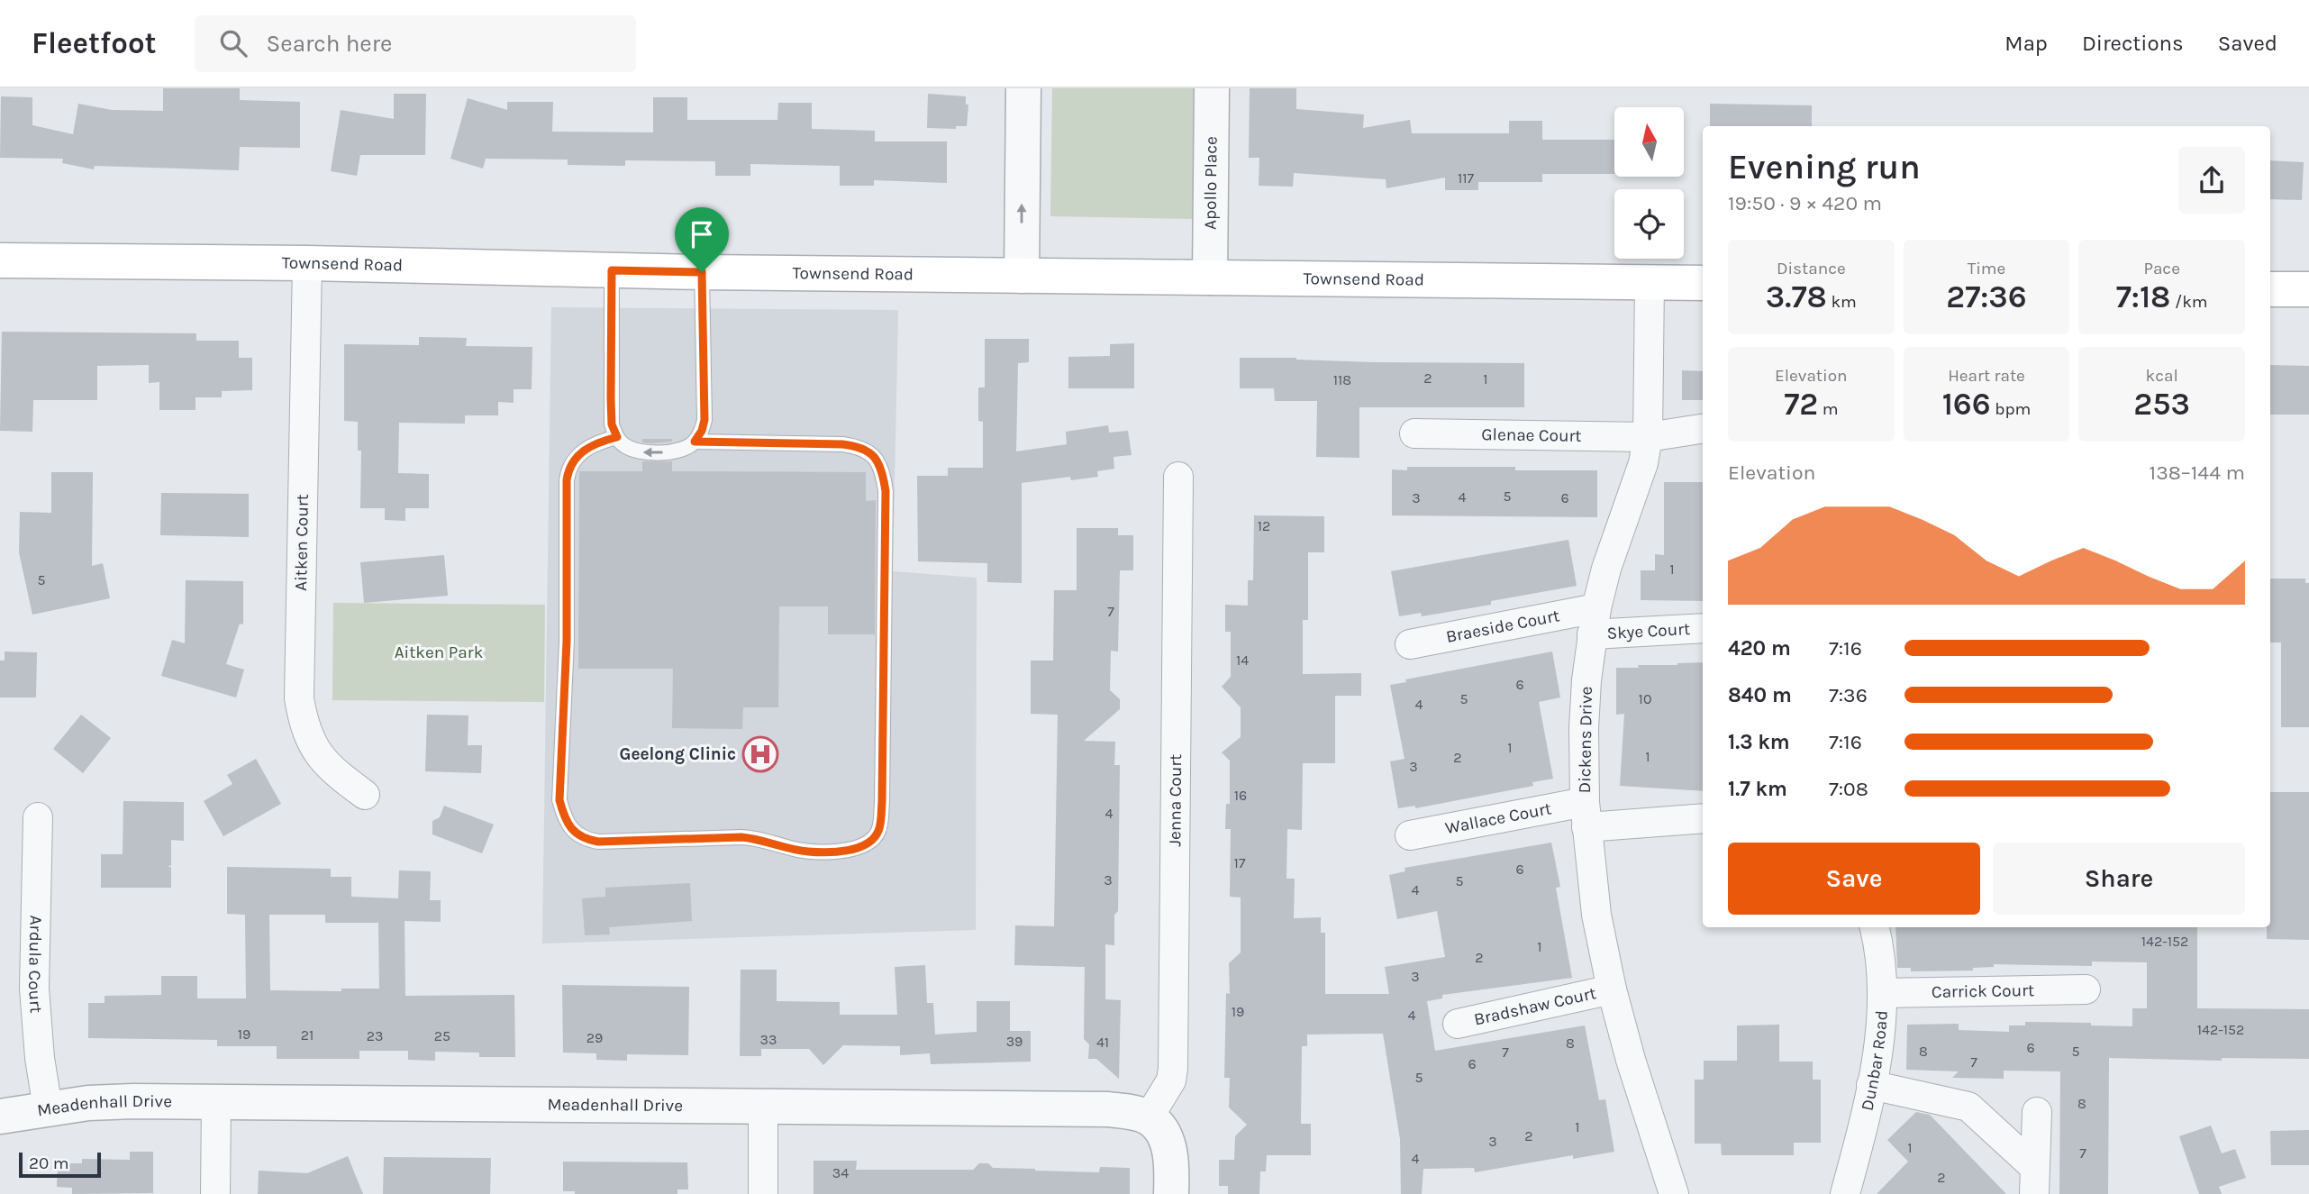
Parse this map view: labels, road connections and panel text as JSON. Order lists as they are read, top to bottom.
{
  "streets": {
    "main road": ["Townsend Road"],
    "street": [
      "Apollo Place",
      "Glenae Court",
      "Aitken Court",
      "Braeside Court",
      "Skye Court",
      "Dickens Drive",
      "Jenna Court",
      "Wallace Court",
      "Ardula Court",
      "Carrick Court",
      "Bradshaw Court",
      "Dunbar Road",
      "Meadenhall Drive"
    ]
  },
  "crossings": [
    ["Apollo Place", "Townsend Road"],
    ["Townsend Road", "Aitken Court"],
    ["Townsend Road", "Dickens Drive"],
    ["Glenae Court", "Dickens Drive"],
    ["Braeside Court", "Skye Court"],
    ["Braeside Court", "Dickens Drive"],
    ["Skye Court", "Dickens Drive"],
    ["Dickens Drive", "Wallace Court"],
    ["Dickens Drive", "Bradshaw Court"],
    ["Jenna Court", "Meadenhall Drive"],
    ["Ardula Court", "Meadenhall Drive"],
    ["Carrick Court", "Dunbar Road"]
  ],
  "parks": ["Aitken Park"],
  "places": {
    "hospital": ["Geelong Clinic"]
  },
  "house_numbers": [
    "117",
    "2",
    "1",
    "118",
    "5",
    "4",
    "3",
    "6",
    "12",
    "1",
    "5",
    "7",
    "14",
    "6",
    "5",
    "10",
    "4",
    "1",
    "1",
    "2",
    "3",
    "16",
    "4",
    "17",
    "6",
    "3",
    "5",
    "4",
    "142-152",
    "1",
    "2",
    "3",
    "19",
    "4",
    "142-152",
    "19",
    "21",
    "23",
    "25",
    "29",
    "33",
    "39",
    "41",
    "8",
    "6",
    "8",
    "5",
    "7",
    "7",
    "6",
    "5",
    "8",
    "1",
    "2",
    "3",
    "1",
    "7",
    "4",
    "34",
    "2"
  ],
  "scale_bar": "20 m",
  "north": "top",
  "page": {
    "header": "Fleetfoot",
    "search": "Search here",
    "nav": ["Map", "Directions", "Saved"],
    "heading": ["Evening run", "19:50 · 9 × 420 m"],
    "stats": [
      ["Distance", "3.78 km"],
      ["Time", "27:36"],
      ["Pace", "7:18 /km"],
      ["Elevation", "72 m"],
      ["Heart rate", "166 bpm"],
      ["kcal", "253"]
    ],
    "chart": ["Elevation", "138–144 m"],
    "list": [
      {
        "name": "420 m",
        "note": "7:16"
      },
      {
        "name": "840 m",
        "note": "7:36"
      },
      {
        "name": "1.3 km",
        "note": "7:16"
      },
      {
        "name": "1.7 km",
        "note": "7:08"
      }
    ],
    "buttons": ["Save", "Share"],
    "scale": "20 m"
  }
}
